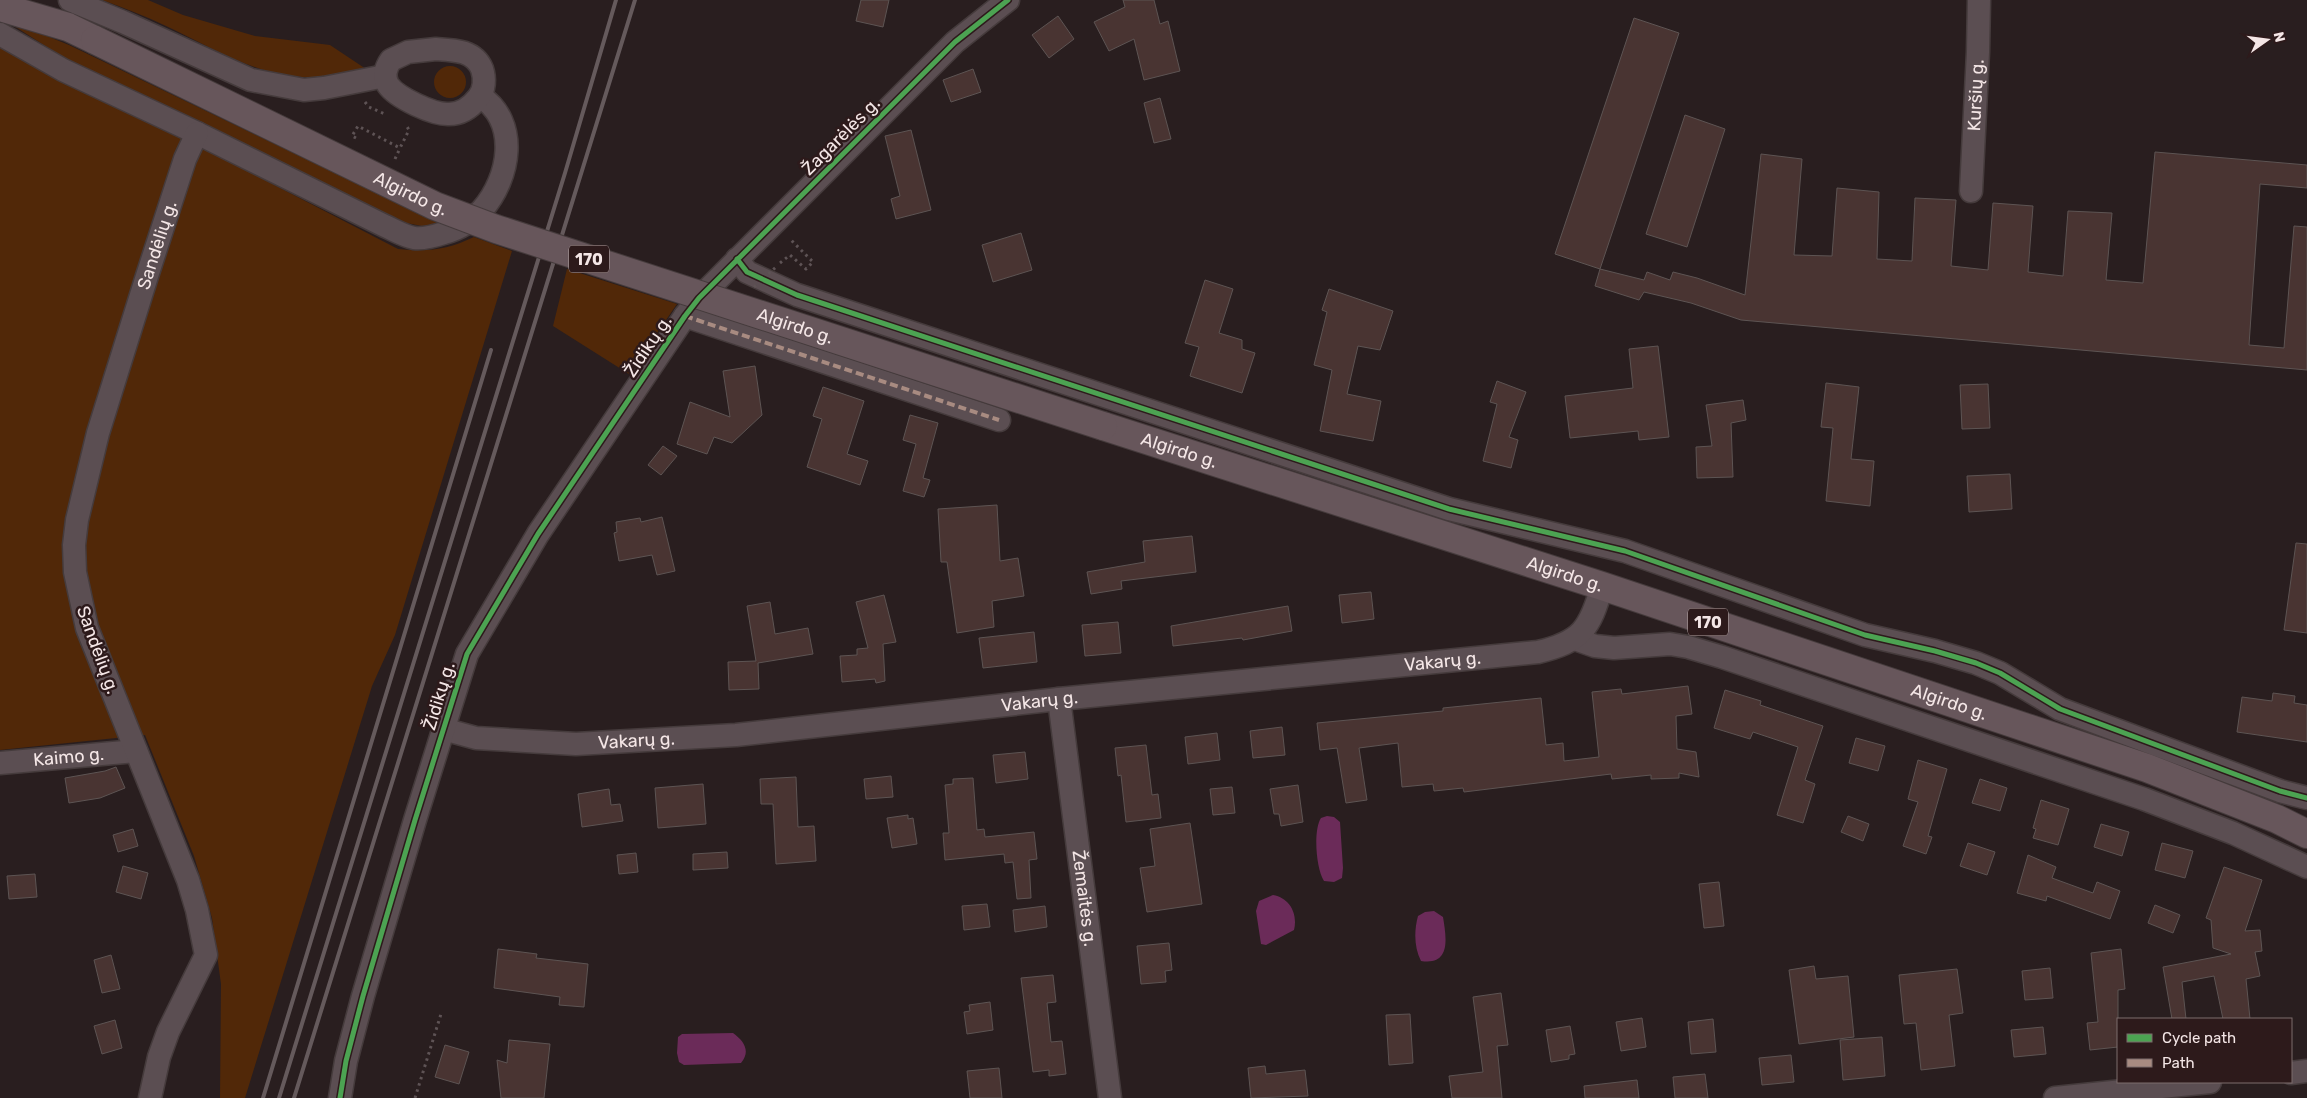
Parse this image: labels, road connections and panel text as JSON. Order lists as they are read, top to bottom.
{
  "streets": {
    "main road": ["Algirdo g.", "170"],
    "street": [
      "Kuršių g.",
      "Žagarėlės g.",
      "Sandėlių g.",
      "Židikų g.",
      "Vakarų g.",
      "Kaimo g.",
      "Žemaitės g."
    ]
  },
  "crossings": [
    ["Žagarėlės g.", "Židikų g."],
    ["Algirdo g.", "Vakarų g."],
    ["Sandėlių g.", "Kaimo g."],
    ["Židikų g.", "Vakarų g."],
    ["Vakarų g.", "Žemaitės g."]
  ],
  "legend": ["Cycle path", "Path"],
  "north": "right"
}
